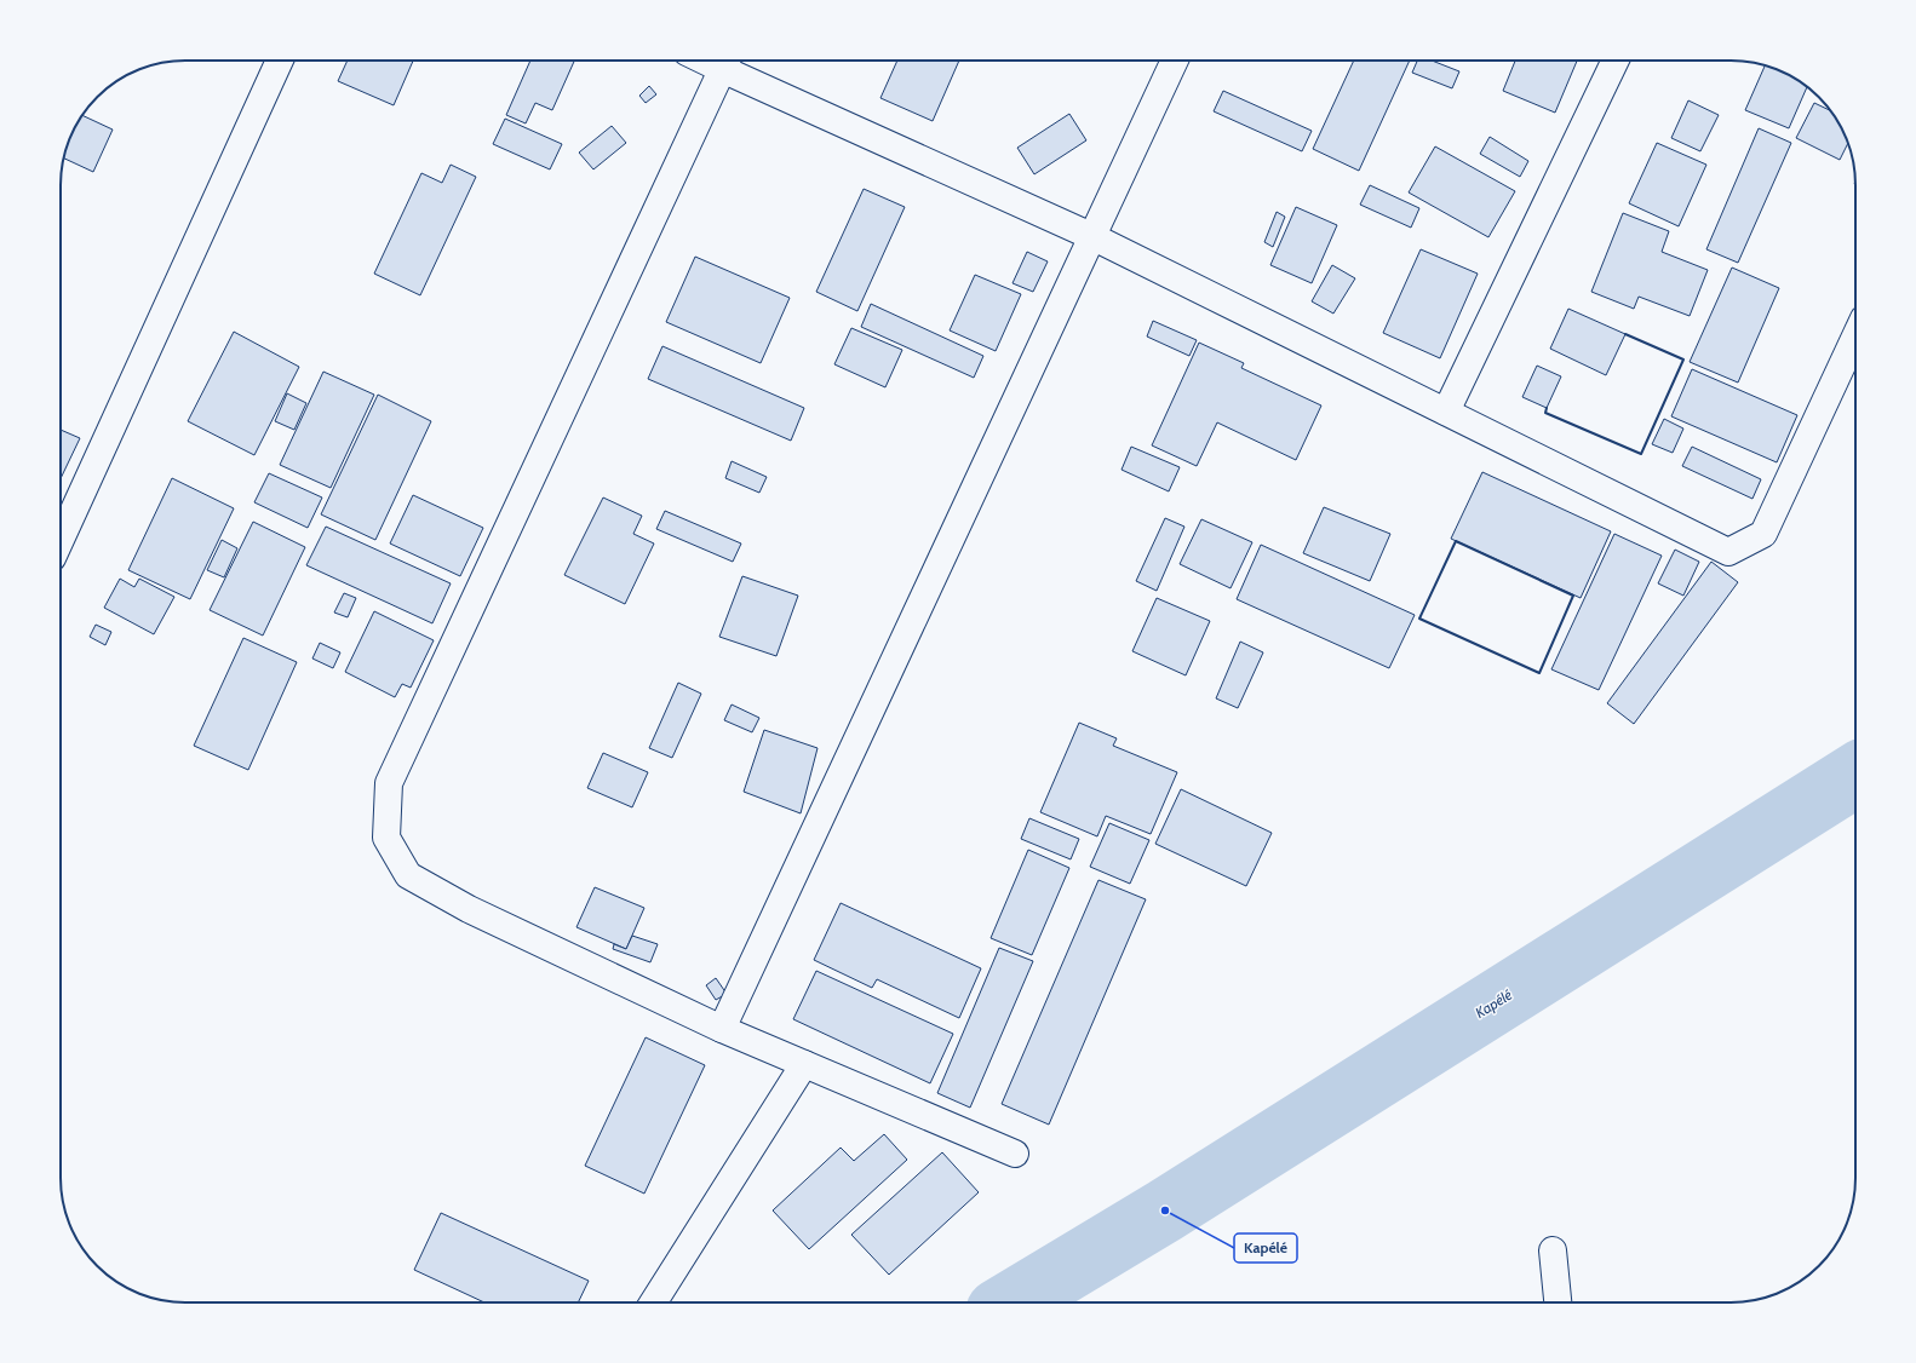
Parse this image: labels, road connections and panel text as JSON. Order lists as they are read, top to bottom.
{
  "water": ["Kapélé"],
  "places": ["Kapélé"]
}
